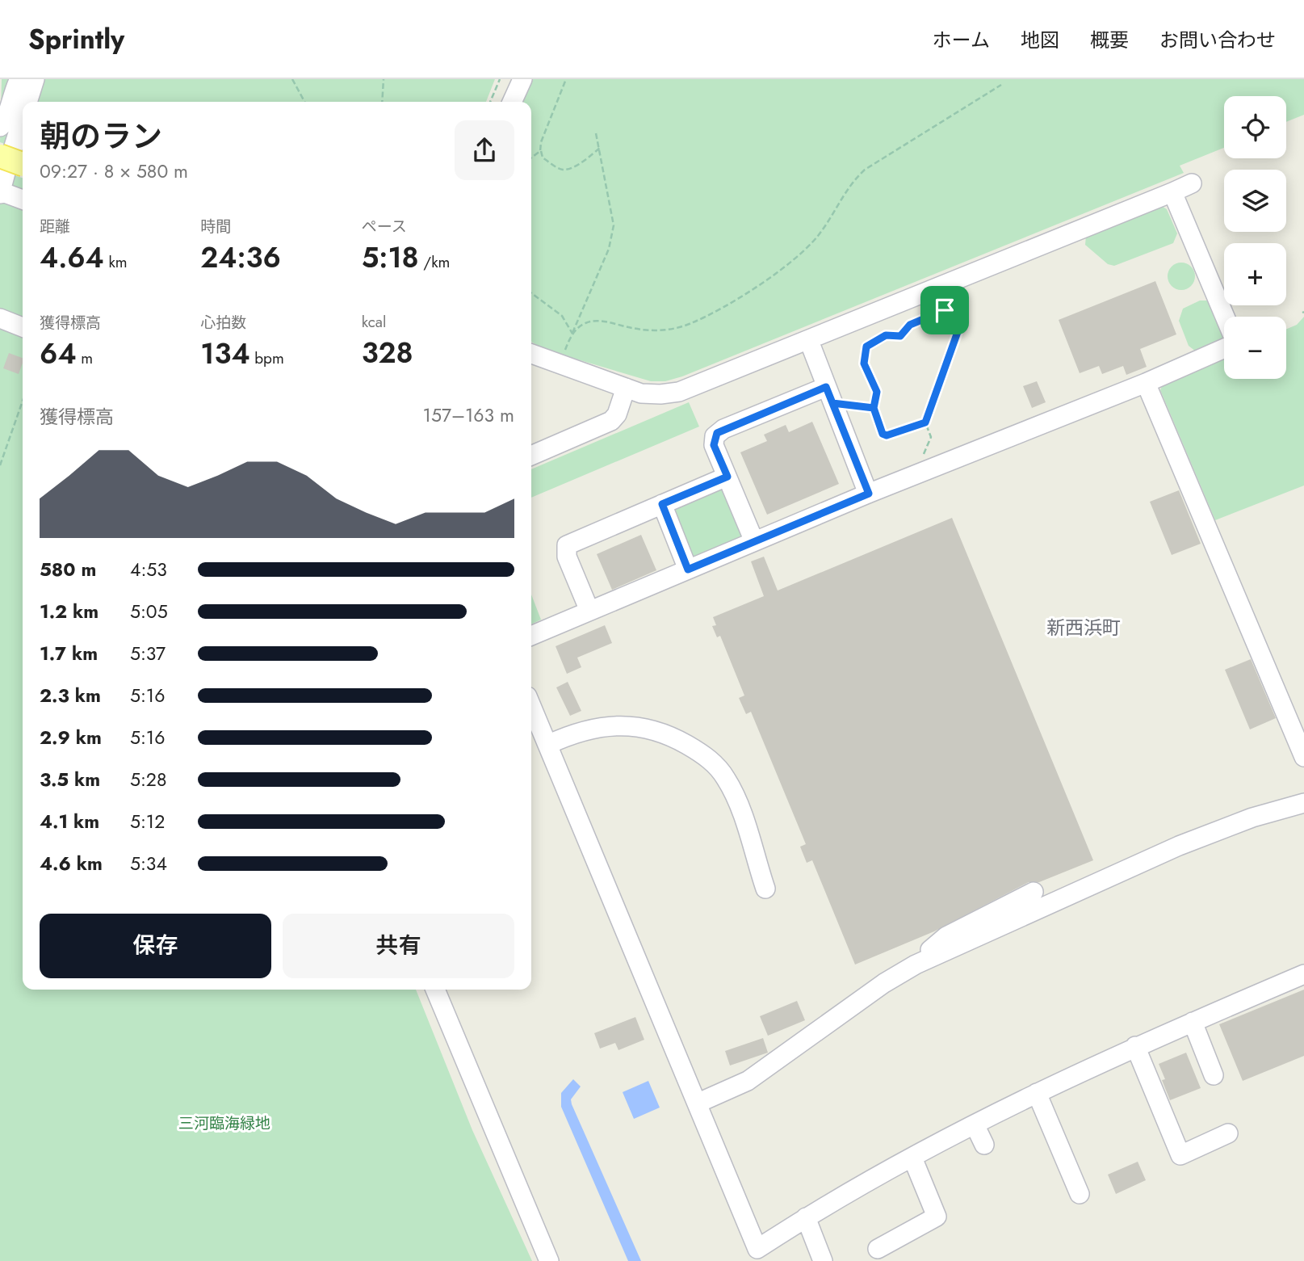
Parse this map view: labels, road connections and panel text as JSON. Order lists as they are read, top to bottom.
{
  "districts": ["新西浜町"],
  "parks": ["三河臨海緑地"],
  "page": {
    "header": "Sprintly",
    "nav": [
      "ホーム",
      "地図",
      "概要",
      "お問い合わせ"
    ],
    "map_buttons": ["+", "−"],
    "heading": ["朝のラン", "09:27 · 8 × 580 m"],
    "stats": [
      ["距離", "4.64 km"],
      ["時間", "24:36"],
      ["ペース", "5:18 /km"],
      ["獲得標高", "64 m"],
      ["心拍数", "134 bpm"],
      ["kcal", "328"]
    ],
    "chart": ["獲得標高", "157–163 m"],
    "list": [
      {
        "name": "580 m",
        "note": "4:53"
      },
      {
        "name": "1.2 km",
        "note": "5:05"
      },
      {
        "name": "1.7 km",
        "note": "5:37"
      },
      {
        "name": "2.3 km",
        "note": "5:16"
      },
      {
        "name": "2.9 km",
        "note": "5:16"
      },
      {
        "name": "3.5 km",
        "note": "5:28"
      },
      {
        "name": "4.1 km",
        "note": "5:12"
      },
      {
        "name": "4.6 km",
        "note": "5:34"
      }
    ],
    "buttons": ["保存", "共有"]
  }
}
